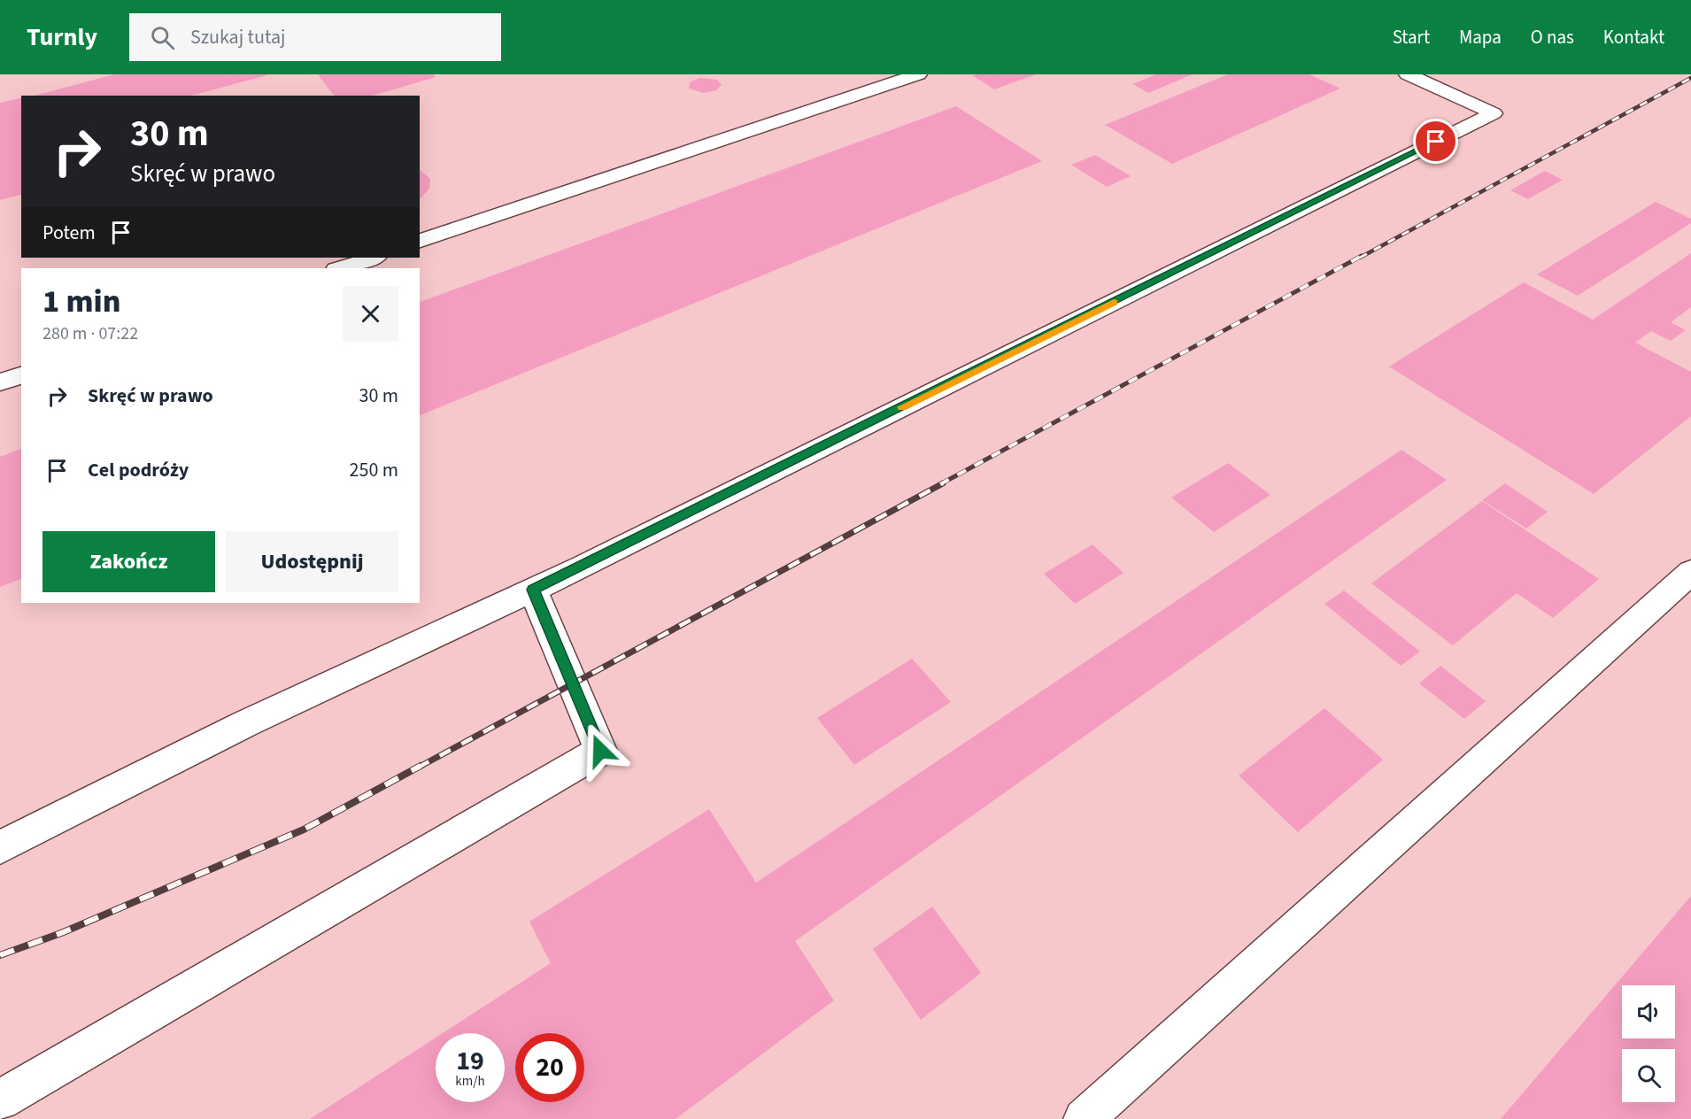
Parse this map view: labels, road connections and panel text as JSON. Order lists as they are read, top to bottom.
{
  "page": {
    "header": "Turnly",
    "search": "Szukaj tutaj",
    "nav": [
      "Start",
      "Mapa",
      "O nas",
      "Kontakt"
    ],
    "turn": ["30 m", "Skręć w prawo"],
    "then": "Potem",
    "heading": ["1 min", "280 m · 07:22"],
    "list": [
      {
        "name": "Skręć w prawo",
        "value": "30 m"
      },
      {
        "name": "Cel podróży",
        "value": "250 m"
      }
    ],
    "buttons": ["Zakończ", "Udostępnij"],
    "speed": "19 km/h",
    "limit": "20"
  }
}
